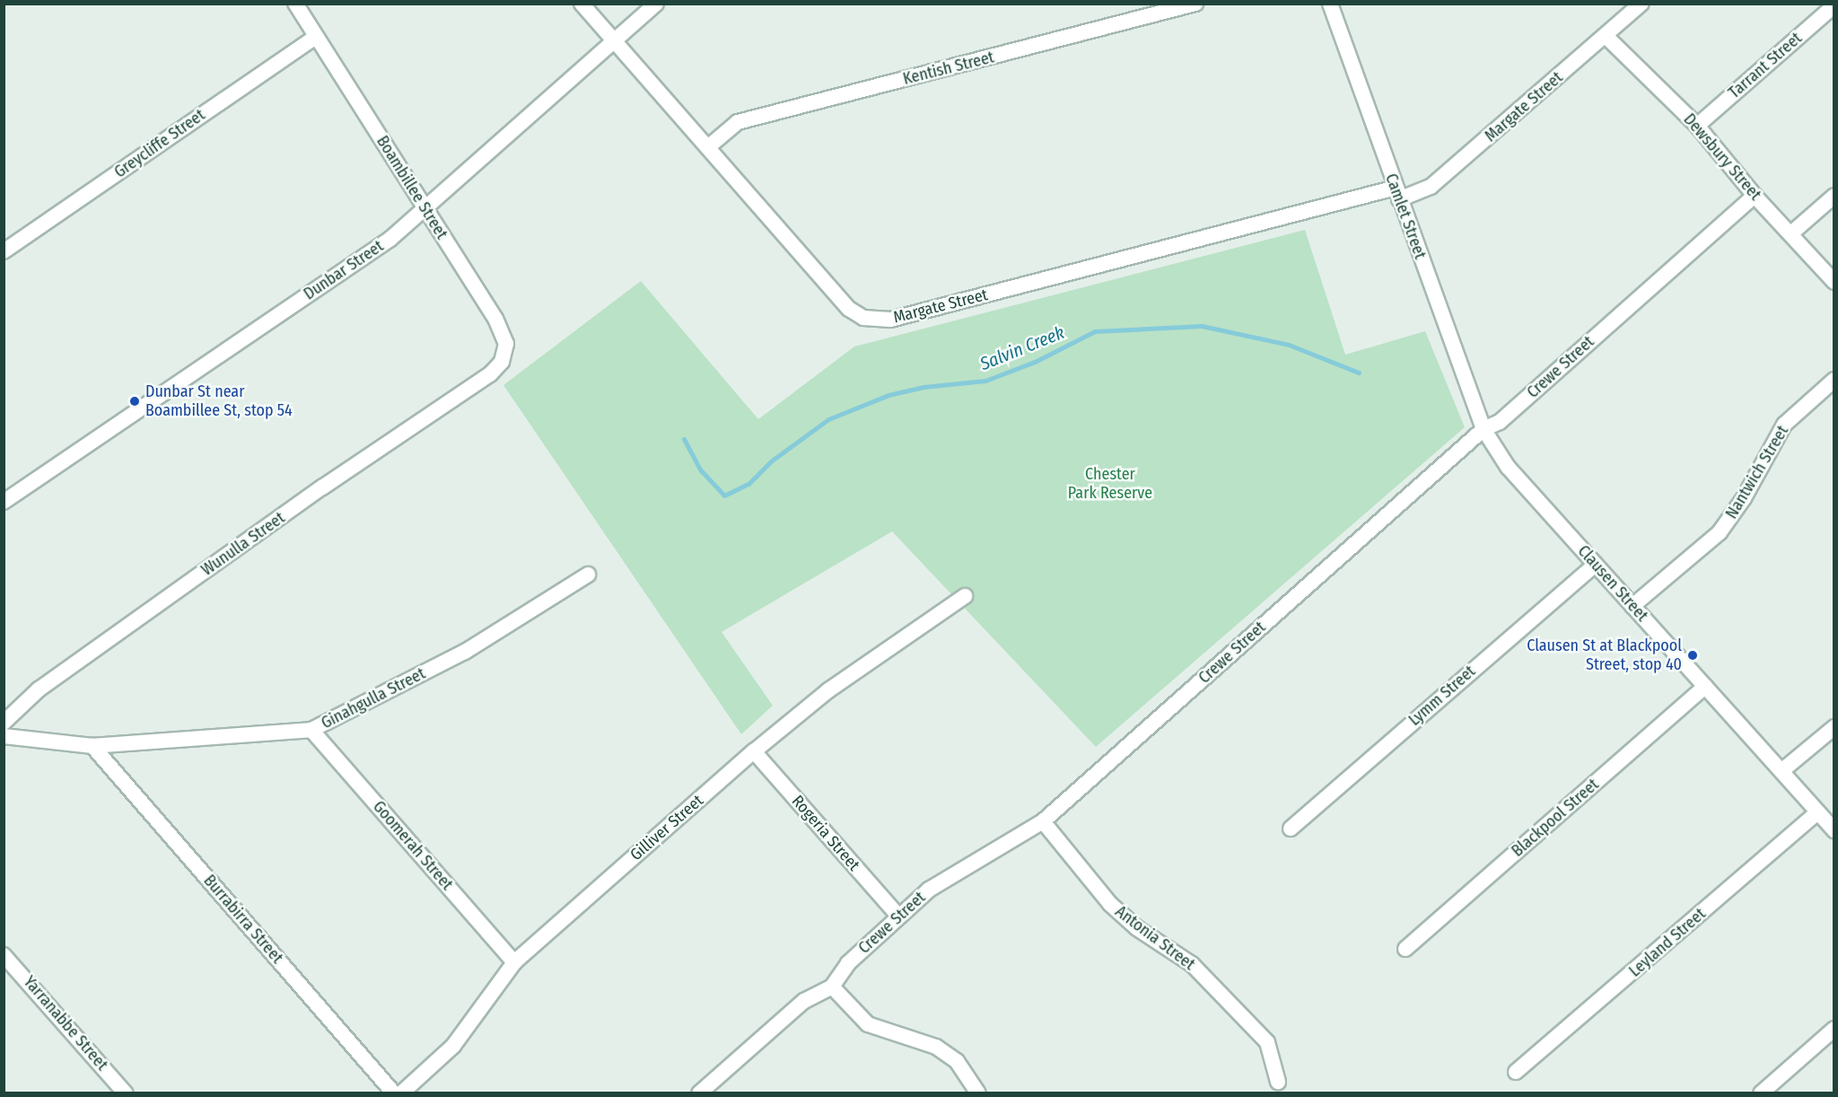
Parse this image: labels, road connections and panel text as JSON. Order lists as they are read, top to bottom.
{
  "streets": {
    "street": [
      "Tarrant Street",
      "Kentish Street",
      "Margate Street",
      "Greycliffe Street",
      "Dewsbury Street",
      "Boambillee Street",
      "Camlet Street",
      "Dunbar Street",
      "Crewe Street",
      "Nantwich Street",
      "Wunulla Street",
      "Clausen Street",
      "Lymm Street",
      "Ginahgulla Street",
      "Blackpool Street",
      "Gilliver Street",
      "Rogeria Street",
      "Goomerah Street",
      "Burrabirra Street",
      "Antonia Street",
      "Leyland Street",
      "Yarranabbe Street"
    ]
  },
  "crossings": [
    ["Tarrant Street", "Dewsbury Street"],
    ["Kentish Street", "Margate Street"],
    ["Margate Street", "Dewsbury Street"],
    ["Margate Street", "Camlet Street"],
    ["Margate Street", "Dunbar Street"],
    ["Greycliffe Street", "Boambillee Street"],
    ["Dewsbury Street", "Crewe Street"],
    ["Boambillee Street", "Dunbar Street"],
    ["Boambillee Street", "Wunulla Street"],
    ["Camlet Street", "Crewe Street"],
    ["Camlet Street", "Clausen Street"],
    ["Crewe Street", "Clausen Street"],
    ["Crewe Street", "Rogeria Street"],
    ["Crewe Street", "Antonia Street"],
    ["Nantwich Street", "Clausen Street"],
    ["Clausen Street", "Lymm Street"],
    ["Clausen Street", "Blackpool Street"],
    ["Clausen Street", "Leyland Street"],
    ["Ginahgulla Street", "Goomerah Street"],
    ["Ginahgulla Street", "Burrabirra Street"],
    ["Gilliver Street", "Rogeria Street"],
    ["Gilliver Street", "Goomerah Street"]
  ],
  "water": ["Salvin Creek"],
  "parks": ["Chester Park Reserve"],
  "places": ["Dunbar St near Boambillee St, stop 54", "Clausen St at Blackpool Street, stop 40"]
}
